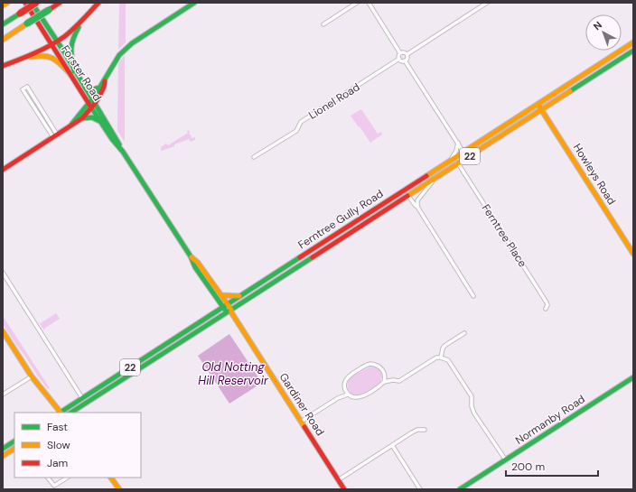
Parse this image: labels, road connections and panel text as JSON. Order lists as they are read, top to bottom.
{
  "streets": {
    "main road": [
      "Forster Road",
      "22",
      "Howleys Road",
      "Ferntree Gully Road",
      "Gardiner Road",
      "Normanby Road"
    ],
    "street": ["Lionel Road", "Ferntree Place"]
  },
  "crossings": [
    ["Forster Road", "Ferntree Gully Road"],
    ["Forster Road", "Gardiner Road"],
    ["Howleys Road", "Ferntree Gully Road"],
    ["Ferntree Gully Road", "Ferntree Place"],
    ["Ferntree Gully Road", "Gardiner Road"]
  ],
  "water": ["Old Notting Hill Reservoir"],
  "legend": ["Fast", "Slow", "Jam"],
  "scale_bar": "200 m",
  "north": "top left"
}
